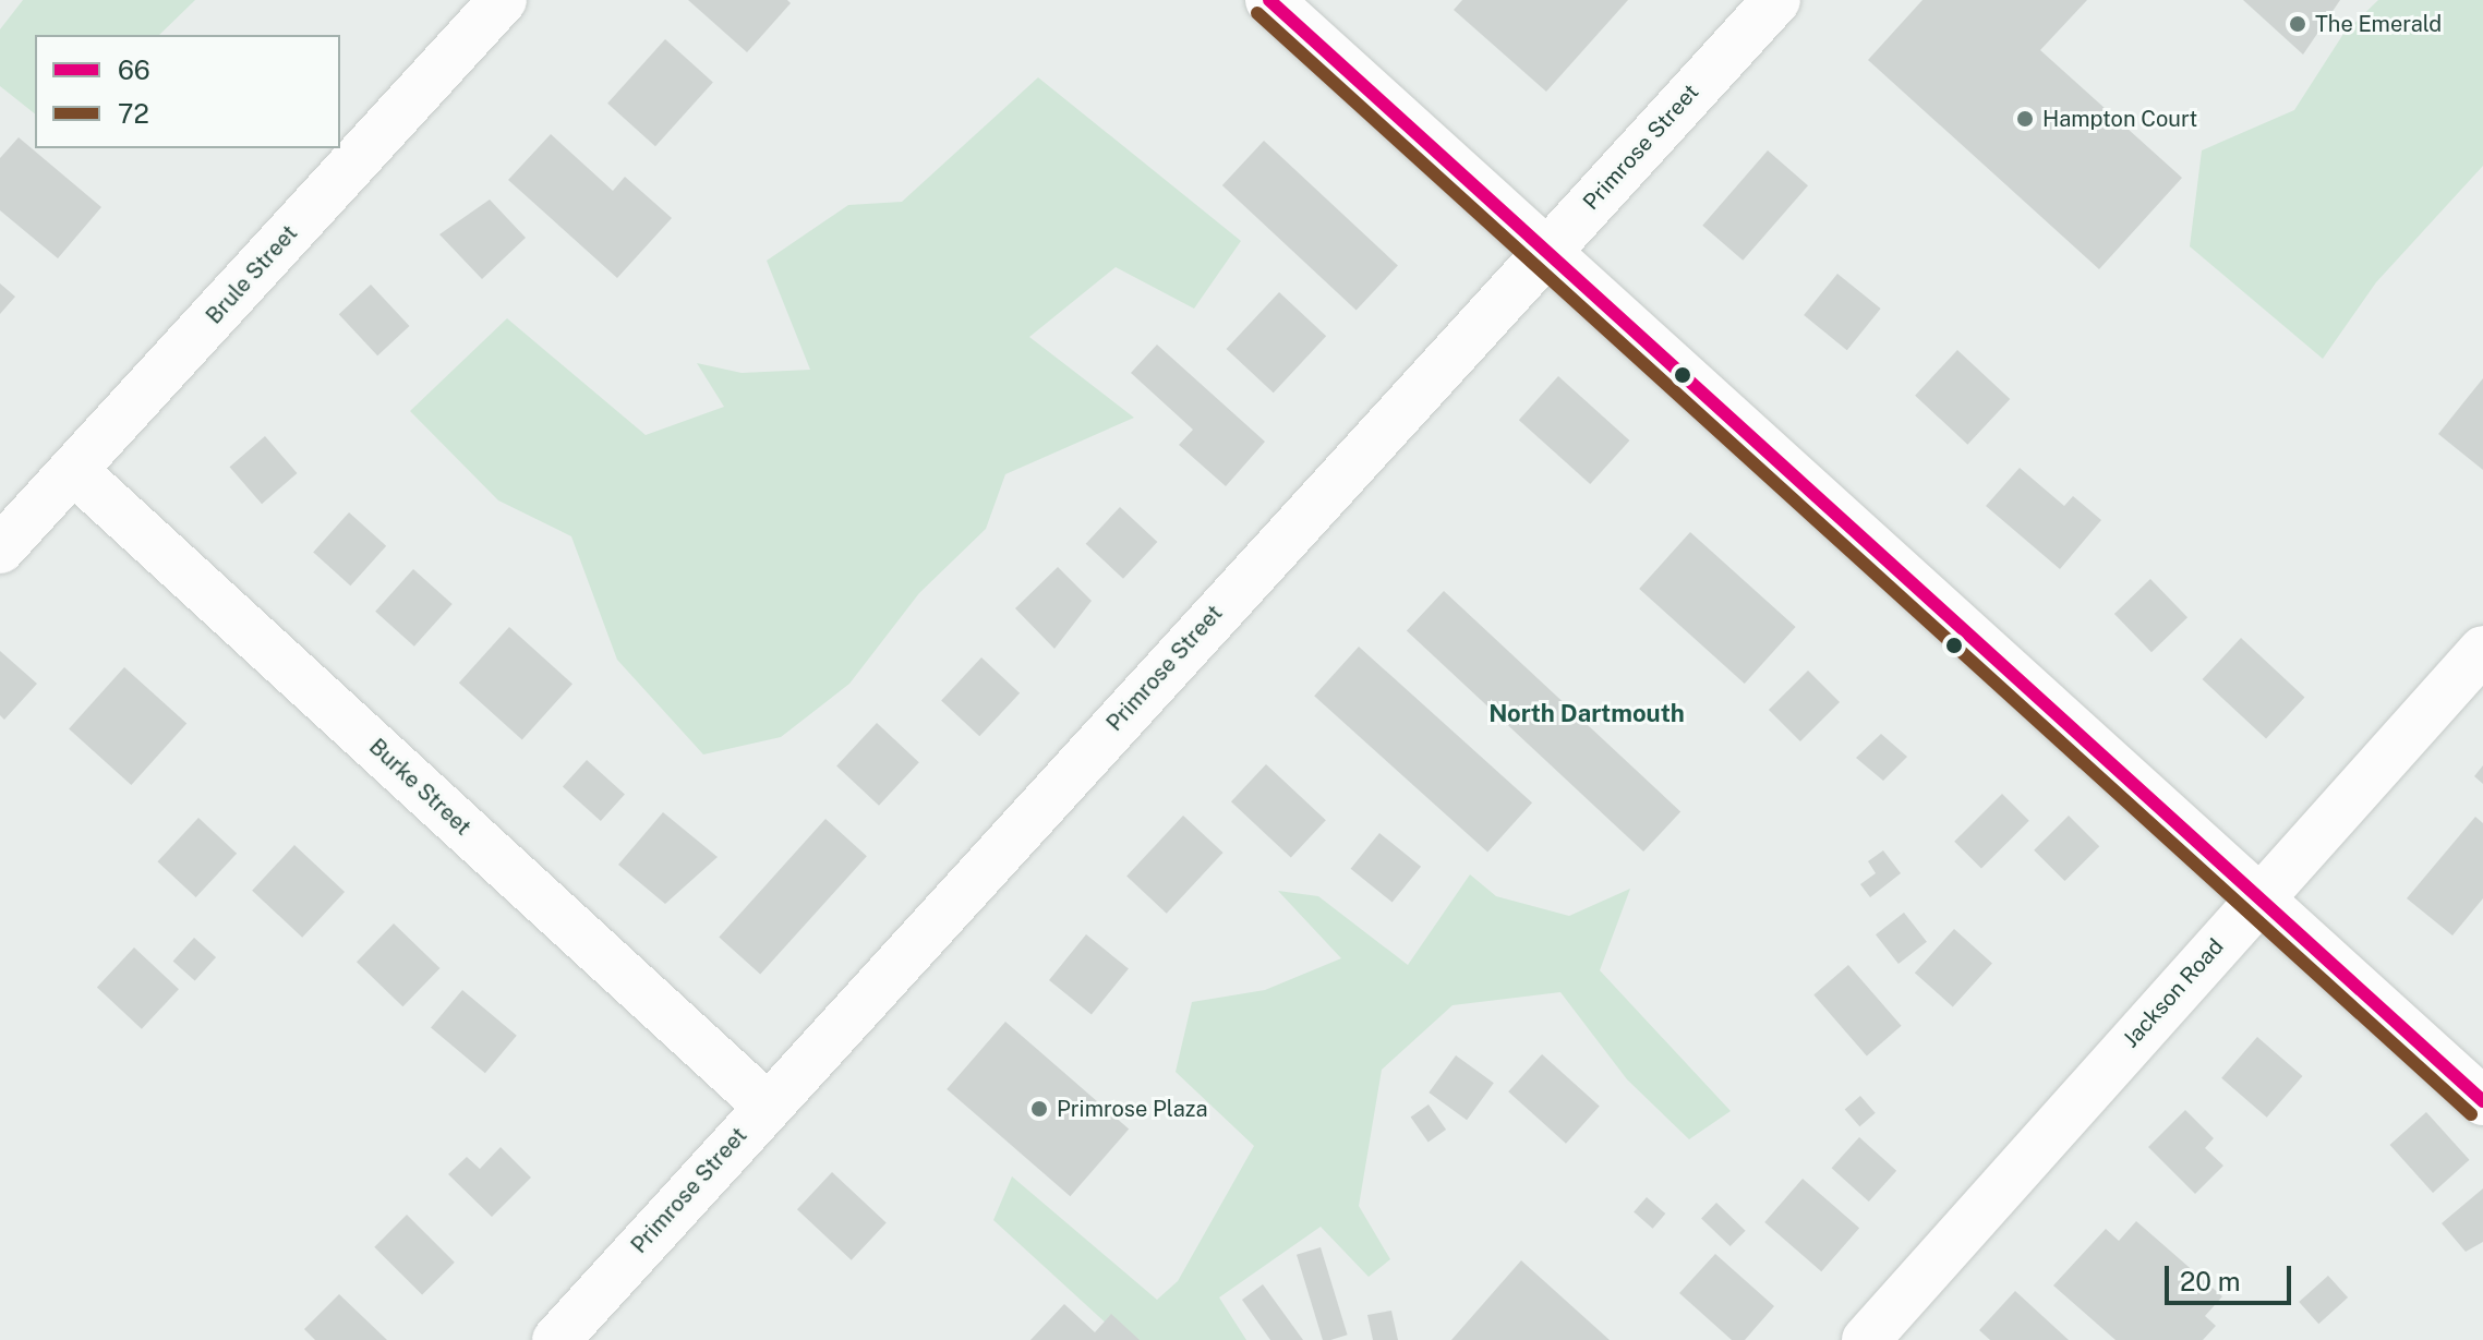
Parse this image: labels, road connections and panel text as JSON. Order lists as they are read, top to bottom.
{
  "streets": {
    "street": [
      "Primrose Street",
      "Brule Street",
      "Burke Street",
      "Jackson Road"
    ]
  },
  "crossings": [
    ["Primrose Street", "Burke Street"],
    ["Brule Street", "Burke Street"]
  ],
  "districts": ["North Dartmouth"],
  "places": ["The Emerald", "Hampton Court", "Primrose Plaza"],
  "lines": ["transit line 66", "transit line 72"],
  "legend": ["66", "72"],
  "scale_bar": "20 m"
}
